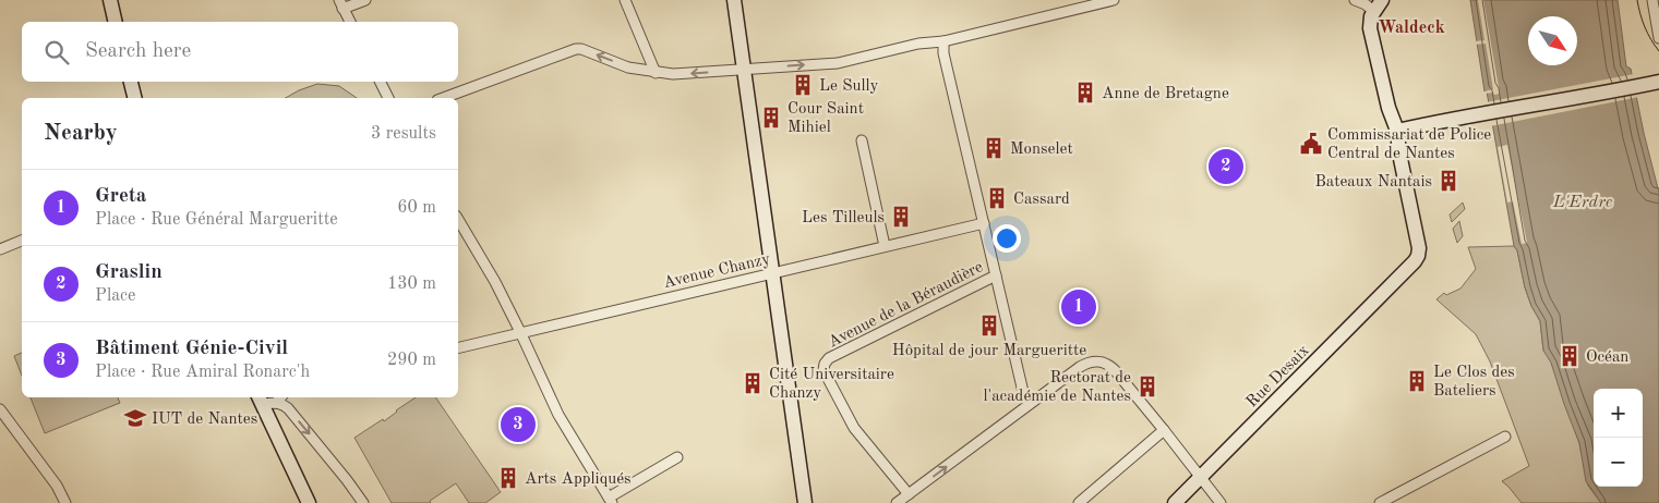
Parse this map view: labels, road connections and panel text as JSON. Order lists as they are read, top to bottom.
{
  "streets": {
    "street": ["Avenue Chanzy", "Avenue de la Béraudière", "Rue Desaix"]
  },
  "districts": ["Waldeck"],
  "water": ["L'Erdre"],
  "places": {
    "building": [
      "Le Sully",
      "Anne de Bretagne",
      "Cour Saint Mihiel",
      "Monselet",
      "Bateaux Nantais",
      "Cassard",
      "Les Tilleuls",
      "Hôpital de jour Margueritte",
      "Océan",
      "Le Clos des Bateliers",
      "Cité Universitaire Chanzy",
      "Rectorat de l'académie de Nantes",
      "Arts Appliqués"
    ],
    "public building": ["Commissariat de Police Central de Nantes"],
    "school or university": ["IUT de Nantes"]
  },
  "north": "bottom right",
  "page": {
    "search": "Search here",
    "heading": ["Nearby", "3 results"],
    "pins": ["2", "1", "3"],
    "list": [
      {
        "mark": "1",
        "name": "Greta",
        "note": "Place · Rue Général Margueritte",
        "value": "60 m"
      },
      {
        "mark": "2",
        "name": "Graslin",
        "note": "Place",
        "value": "130 m"
      },
      {
        "mark": "3",
        "name": "Bâtiment Génie-Civil",
        "note": "Place · Rue Amiral Ronarc'h",
        "value": "290 m"
      }
    ],
    "map_buttons": ["+", "−"]
  }
}
